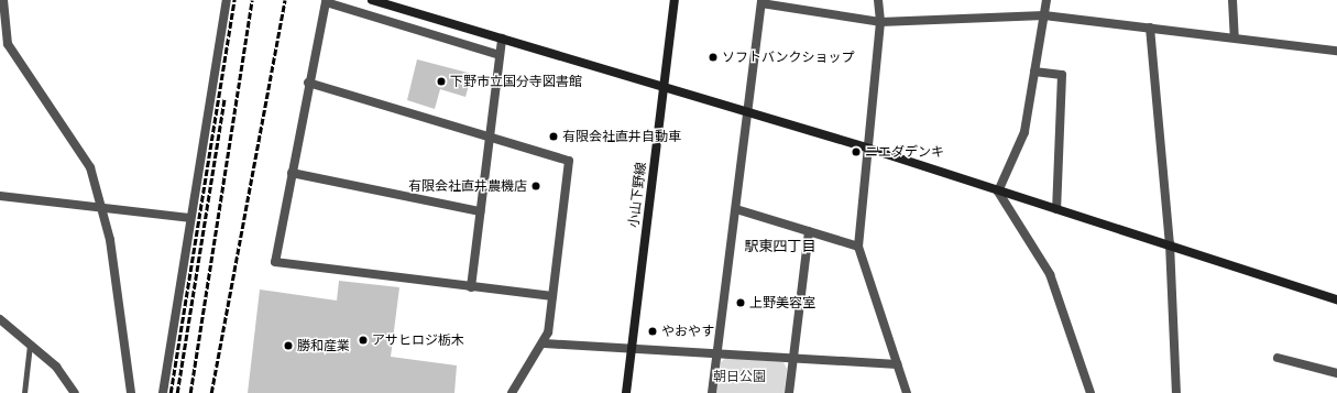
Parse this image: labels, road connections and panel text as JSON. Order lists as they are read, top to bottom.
{
  "streets": {
    "street": ["小山下野線"]
  },
  "districts": ["駅東四丁目"],
  "parks": ["朝日公園"],
  "places": [
    "ソフトバンクショップ",
    "下野市立国分寺図書館",
    "有限会社直井自動車",
    "ニエダデンキ",
    "有限会社直井農機店",
    "上野美容室",
    "やおやす",
    "アサヒロジ栃木",
    "勝和産業"
  ]
}
